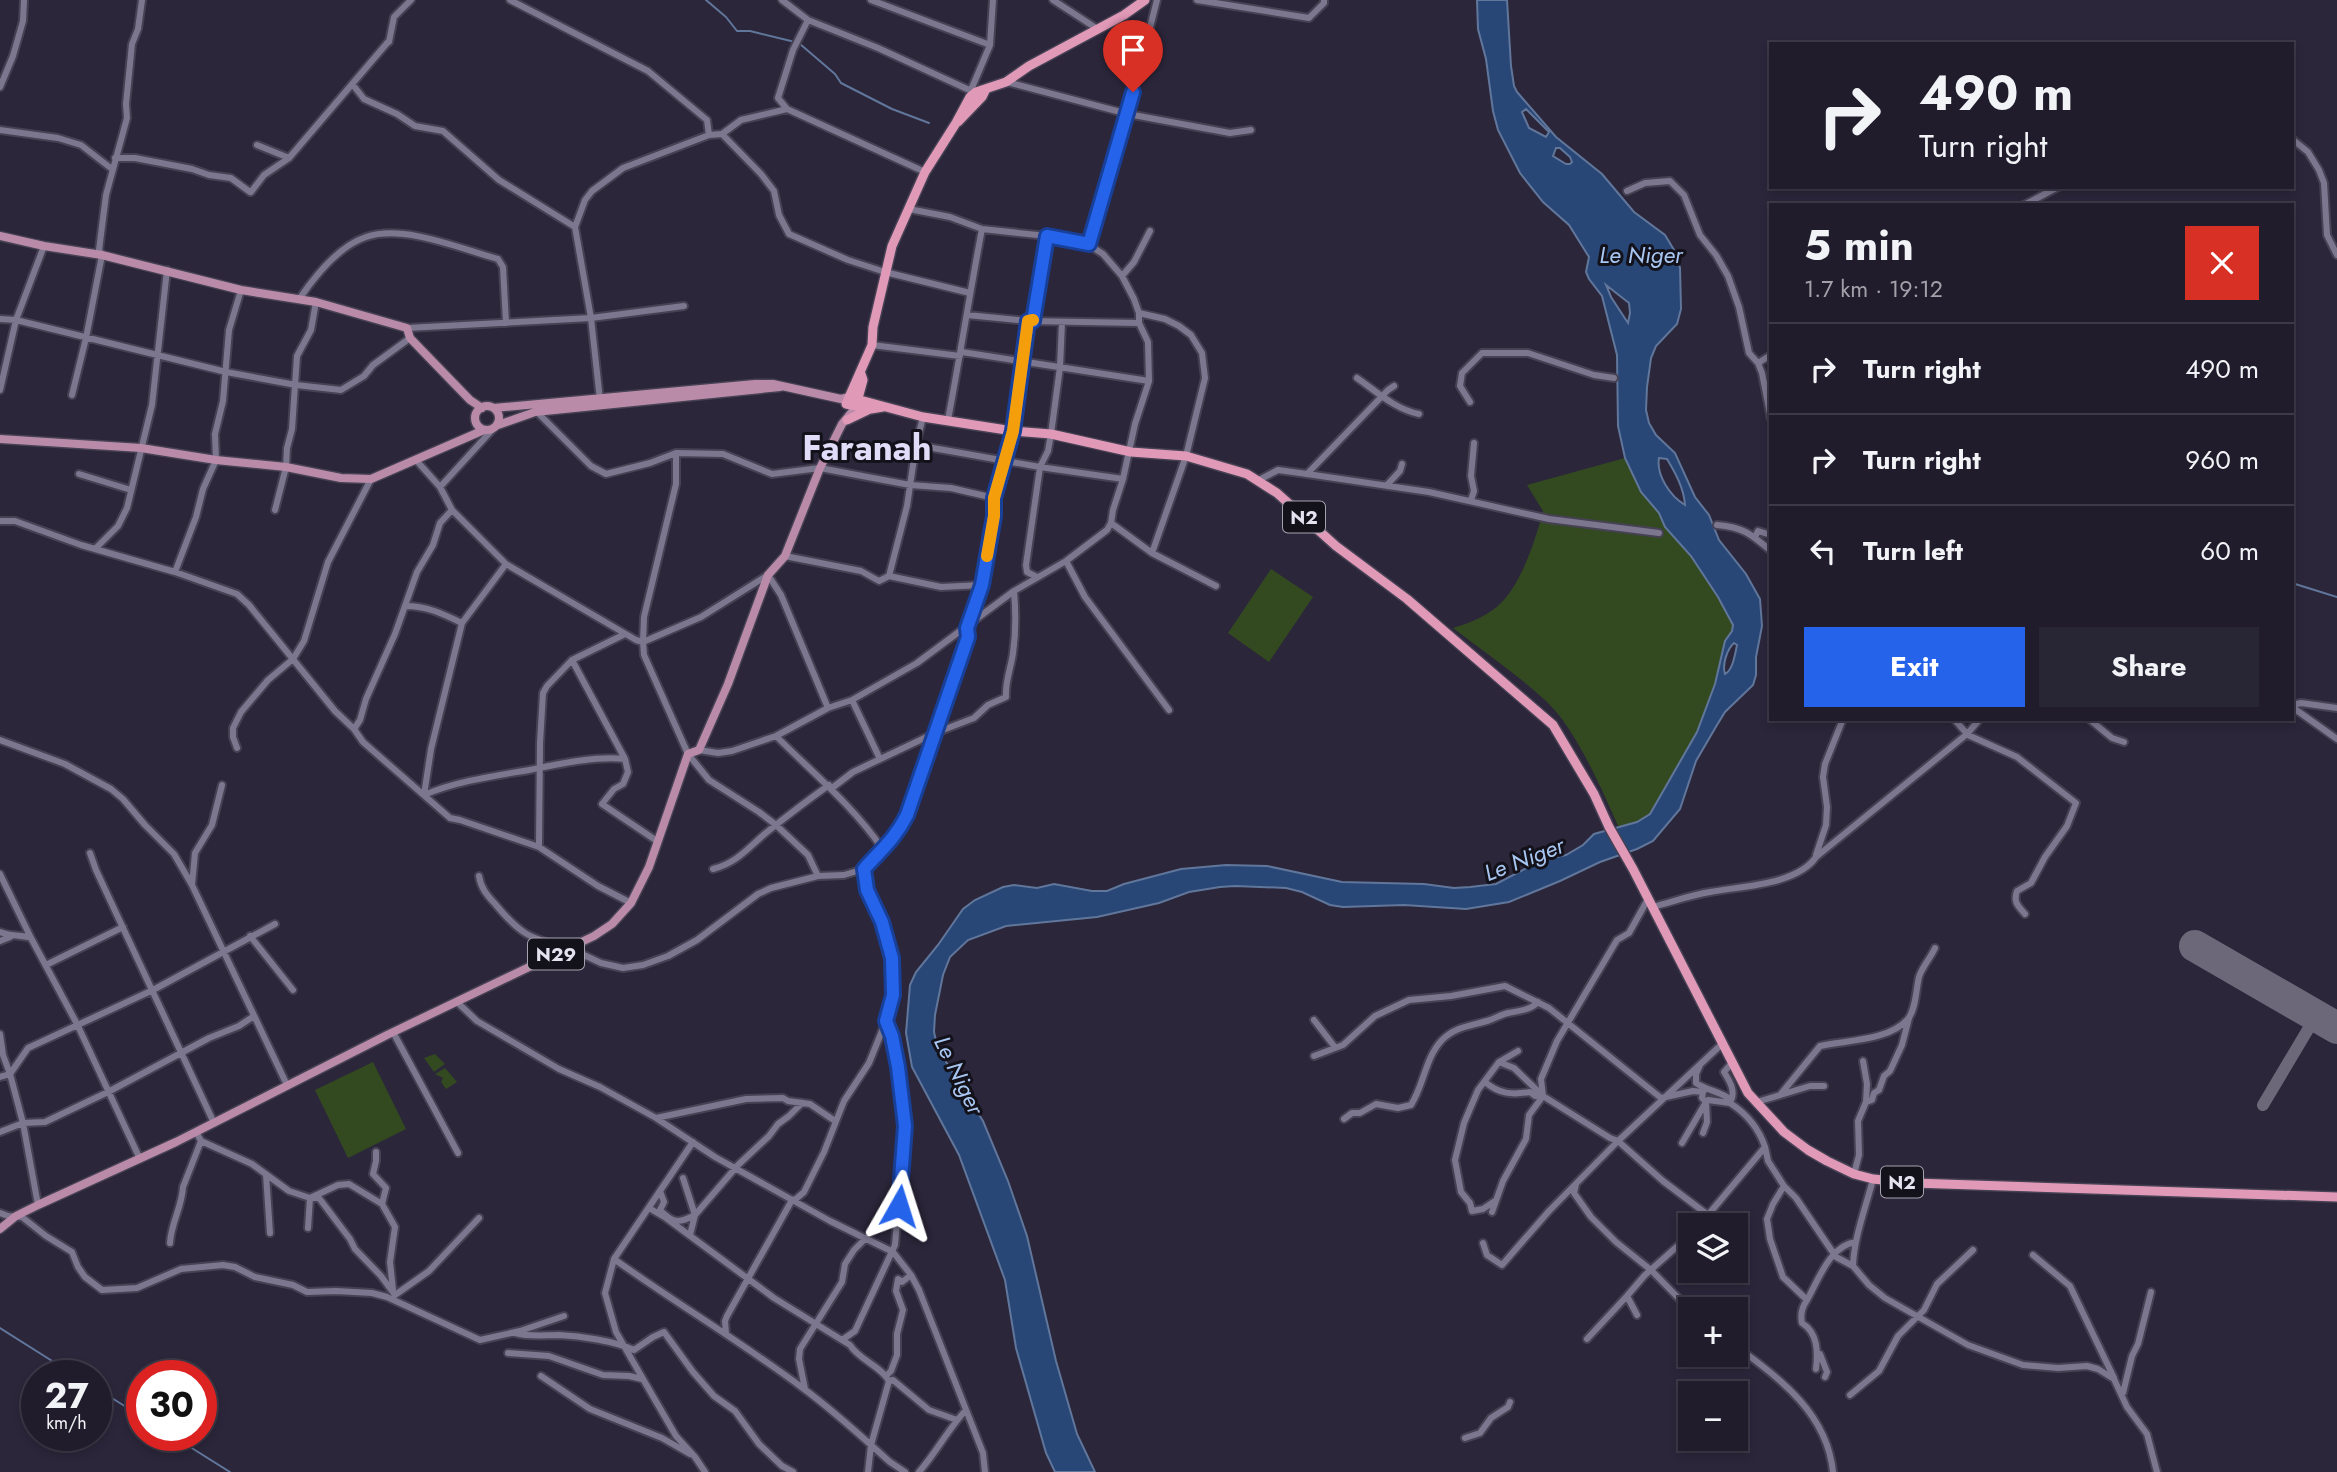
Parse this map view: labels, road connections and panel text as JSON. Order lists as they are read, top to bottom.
{
  "streets": {
    "highway": ["N2"],
    "main road": ["N29"]
  },
  "districts": ["Faranah"],
  "water": ["Le Niger"],
  "page": {
    "turn": ["490 m", "Turn right"],
    "heading": ["5 min", "1.7 km · 19:12"],
    "list": [
      {
        "name": "Turn right",
        "value": "490 m"
      },
      {
        "name": "Turn right",
        "value": "960 m"
      },
      {
        "name": "Turn left",
        "value": "60 m"
      }
    ],
    "buttons": ["Exit", "Share"],
    "map_buttons": ["+", "−"],
    "speed": "27 km/h",
    "limit": "30"
  }
}
